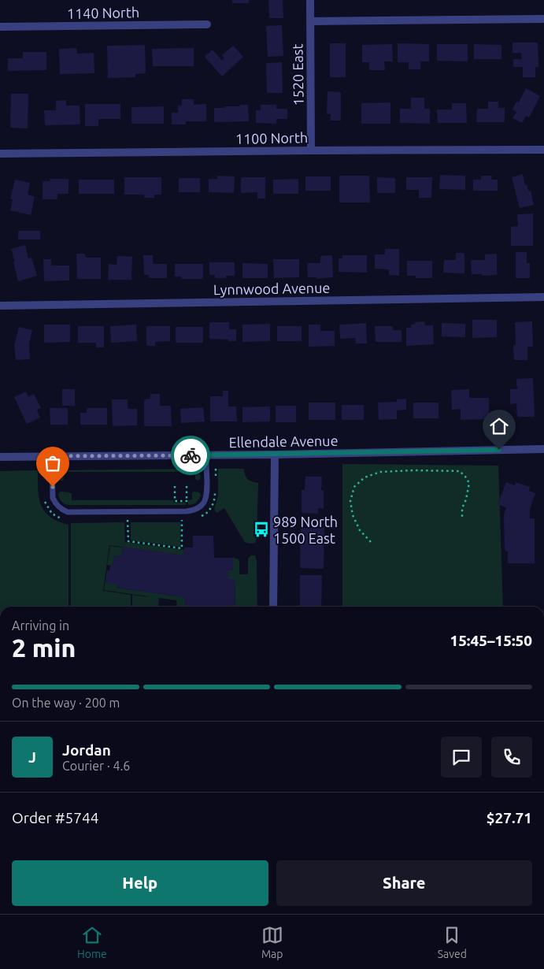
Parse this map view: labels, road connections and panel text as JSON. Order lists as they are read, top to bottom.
{
  "streets": {
    "street": [
      "1140 North",
      "1520 East",
      "1100 North",
      "Lynnwood Avenue",
      "Ellendale Avenue"
    ]
  },
  "crossings": [
    ["1520 East", "1100 North"]
  ],
  "places": {
    "bus stop": ["989 North 1500 East"]
  },
  "page": {
    "heading": ["2 min", "Arriving in", "15:45–15:50"],
    "panel": [
      "Jordan",
      "Courier · 4.6",
      "Order #5744",
      "$27.71"
    ],
    "bar": "On the way · 200 m",
    "round": "J",
    "buttons": ["Help", "Share"],
    "tabs": ["Home", "Map", "Saved"]
  }
}
